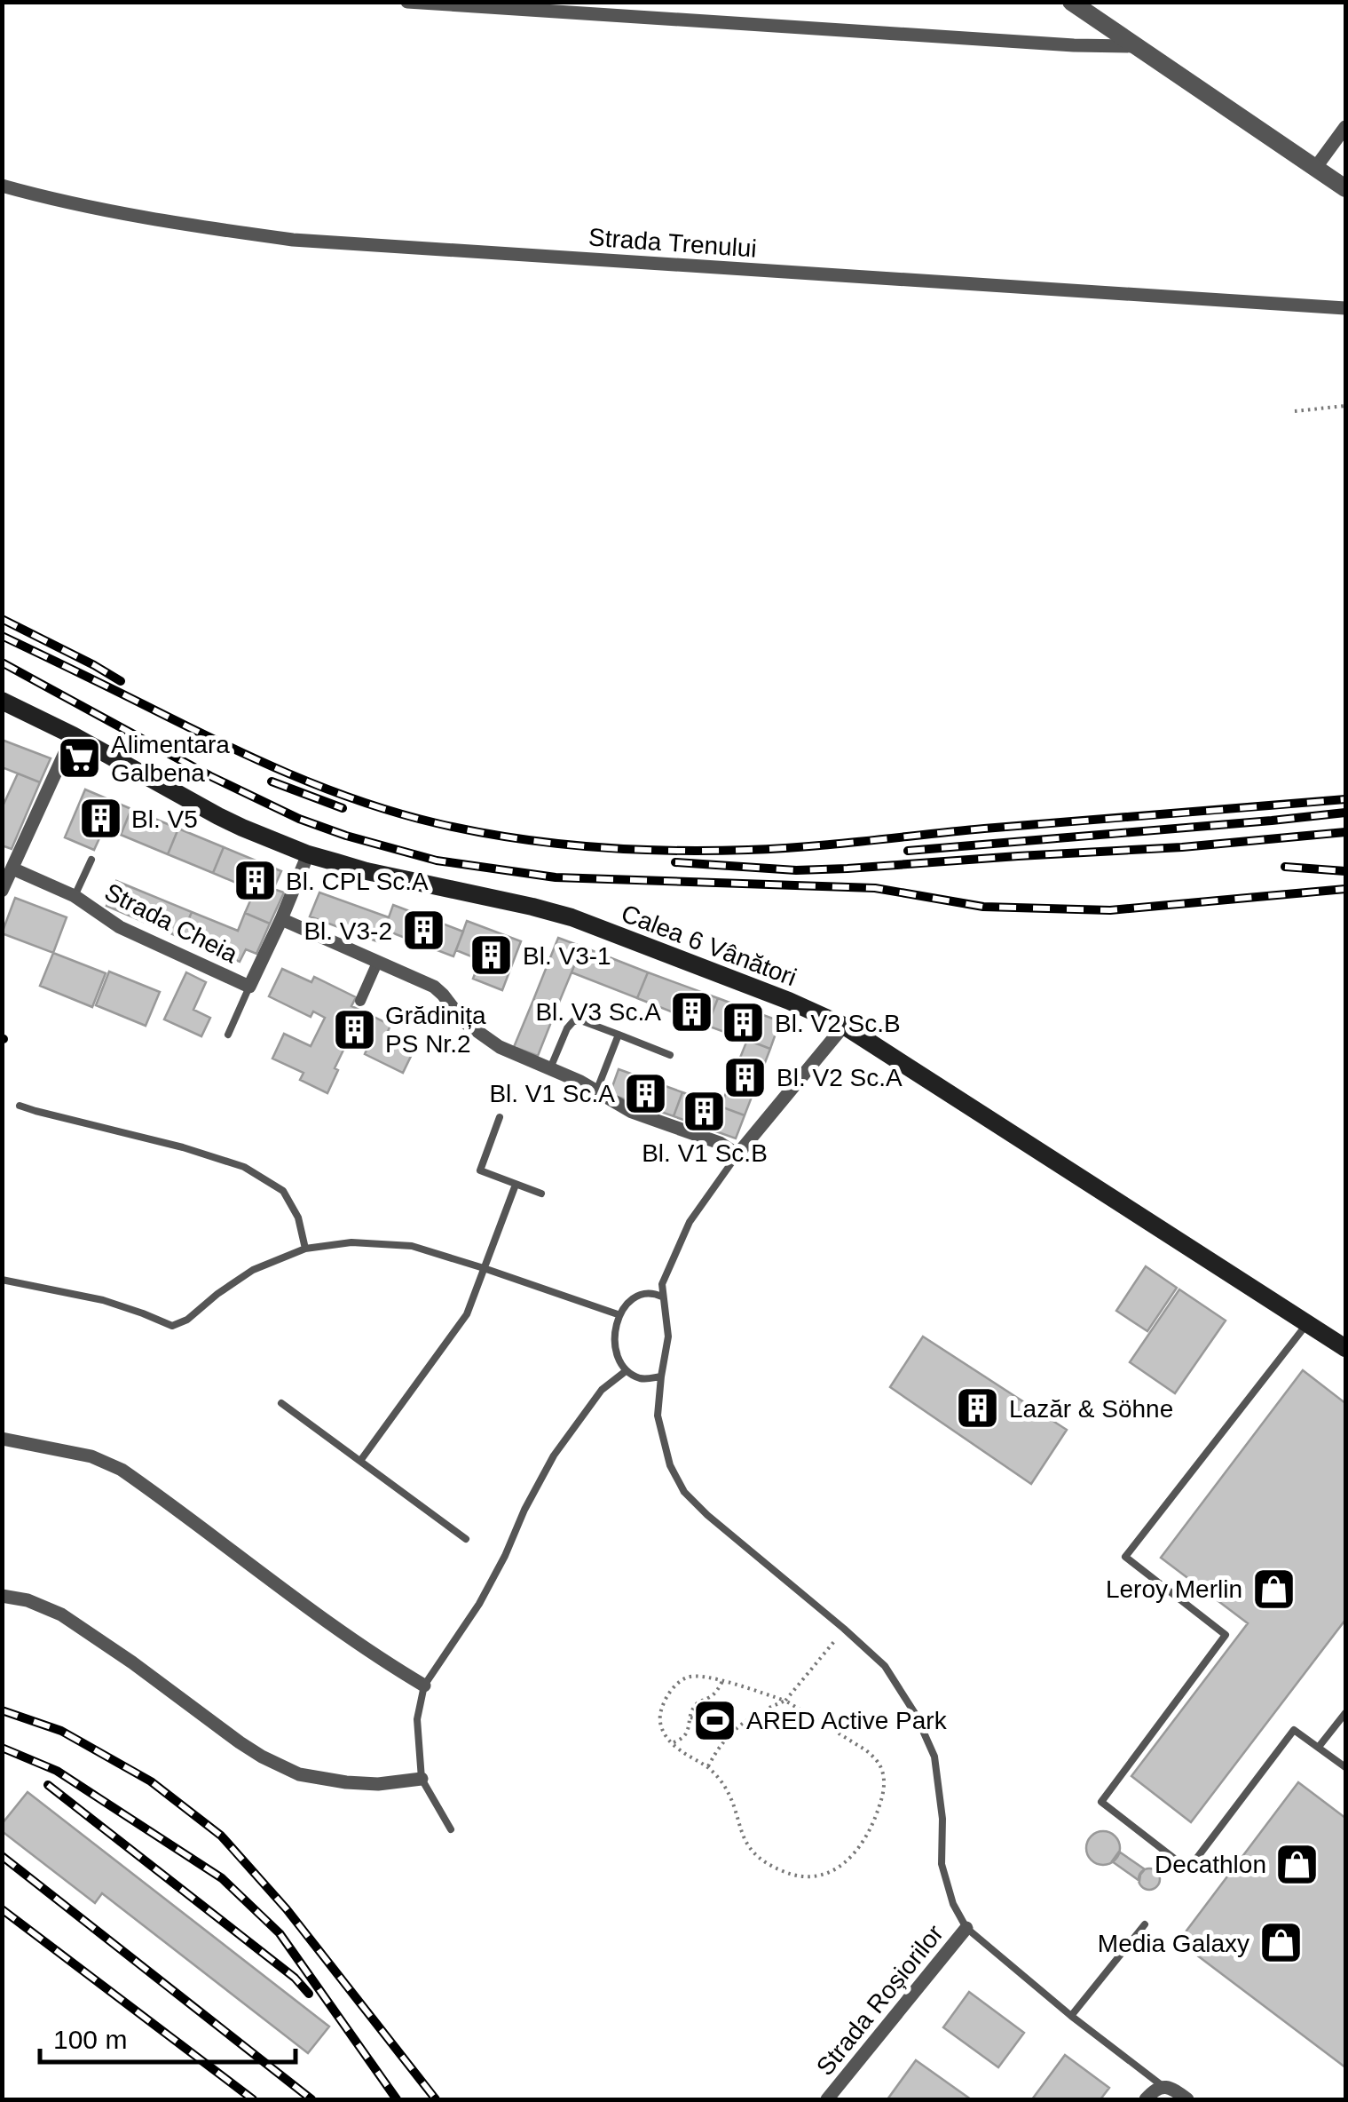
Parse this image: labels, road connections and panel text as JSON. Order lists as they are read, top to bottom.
{
  "streets": {
    "main road": ["Calea 6 Vânători"],
    "street": ["Strada Trenului", "Strada Cheia", "Strada Roșiorilor"]
  },
  "places": {
    "supermarket": ["Alimentara Galbena"],
    "building": [
      "Bl. V5",
      "Bl. CPL Sc.A",
      "Bl. V3-2",
      "Bl. V3-1",
      "Bl. V3 Sc.A",
      "Bl. V2 Sc.B",
      "Grădinița PS Nr.2",
      "Bl. V2 Sc.A",
      "Bl. V1 Sc.A",
      "Bl. V1 Sc.B",
      "Lazăr & Söhne"
    ],
    "shop": ["Leroy Merlin", "Decathlon", "Media Galaxy"],
    "sports": ["ARED Active Park"]
  },
  "scale_bar": "100 m"
}
